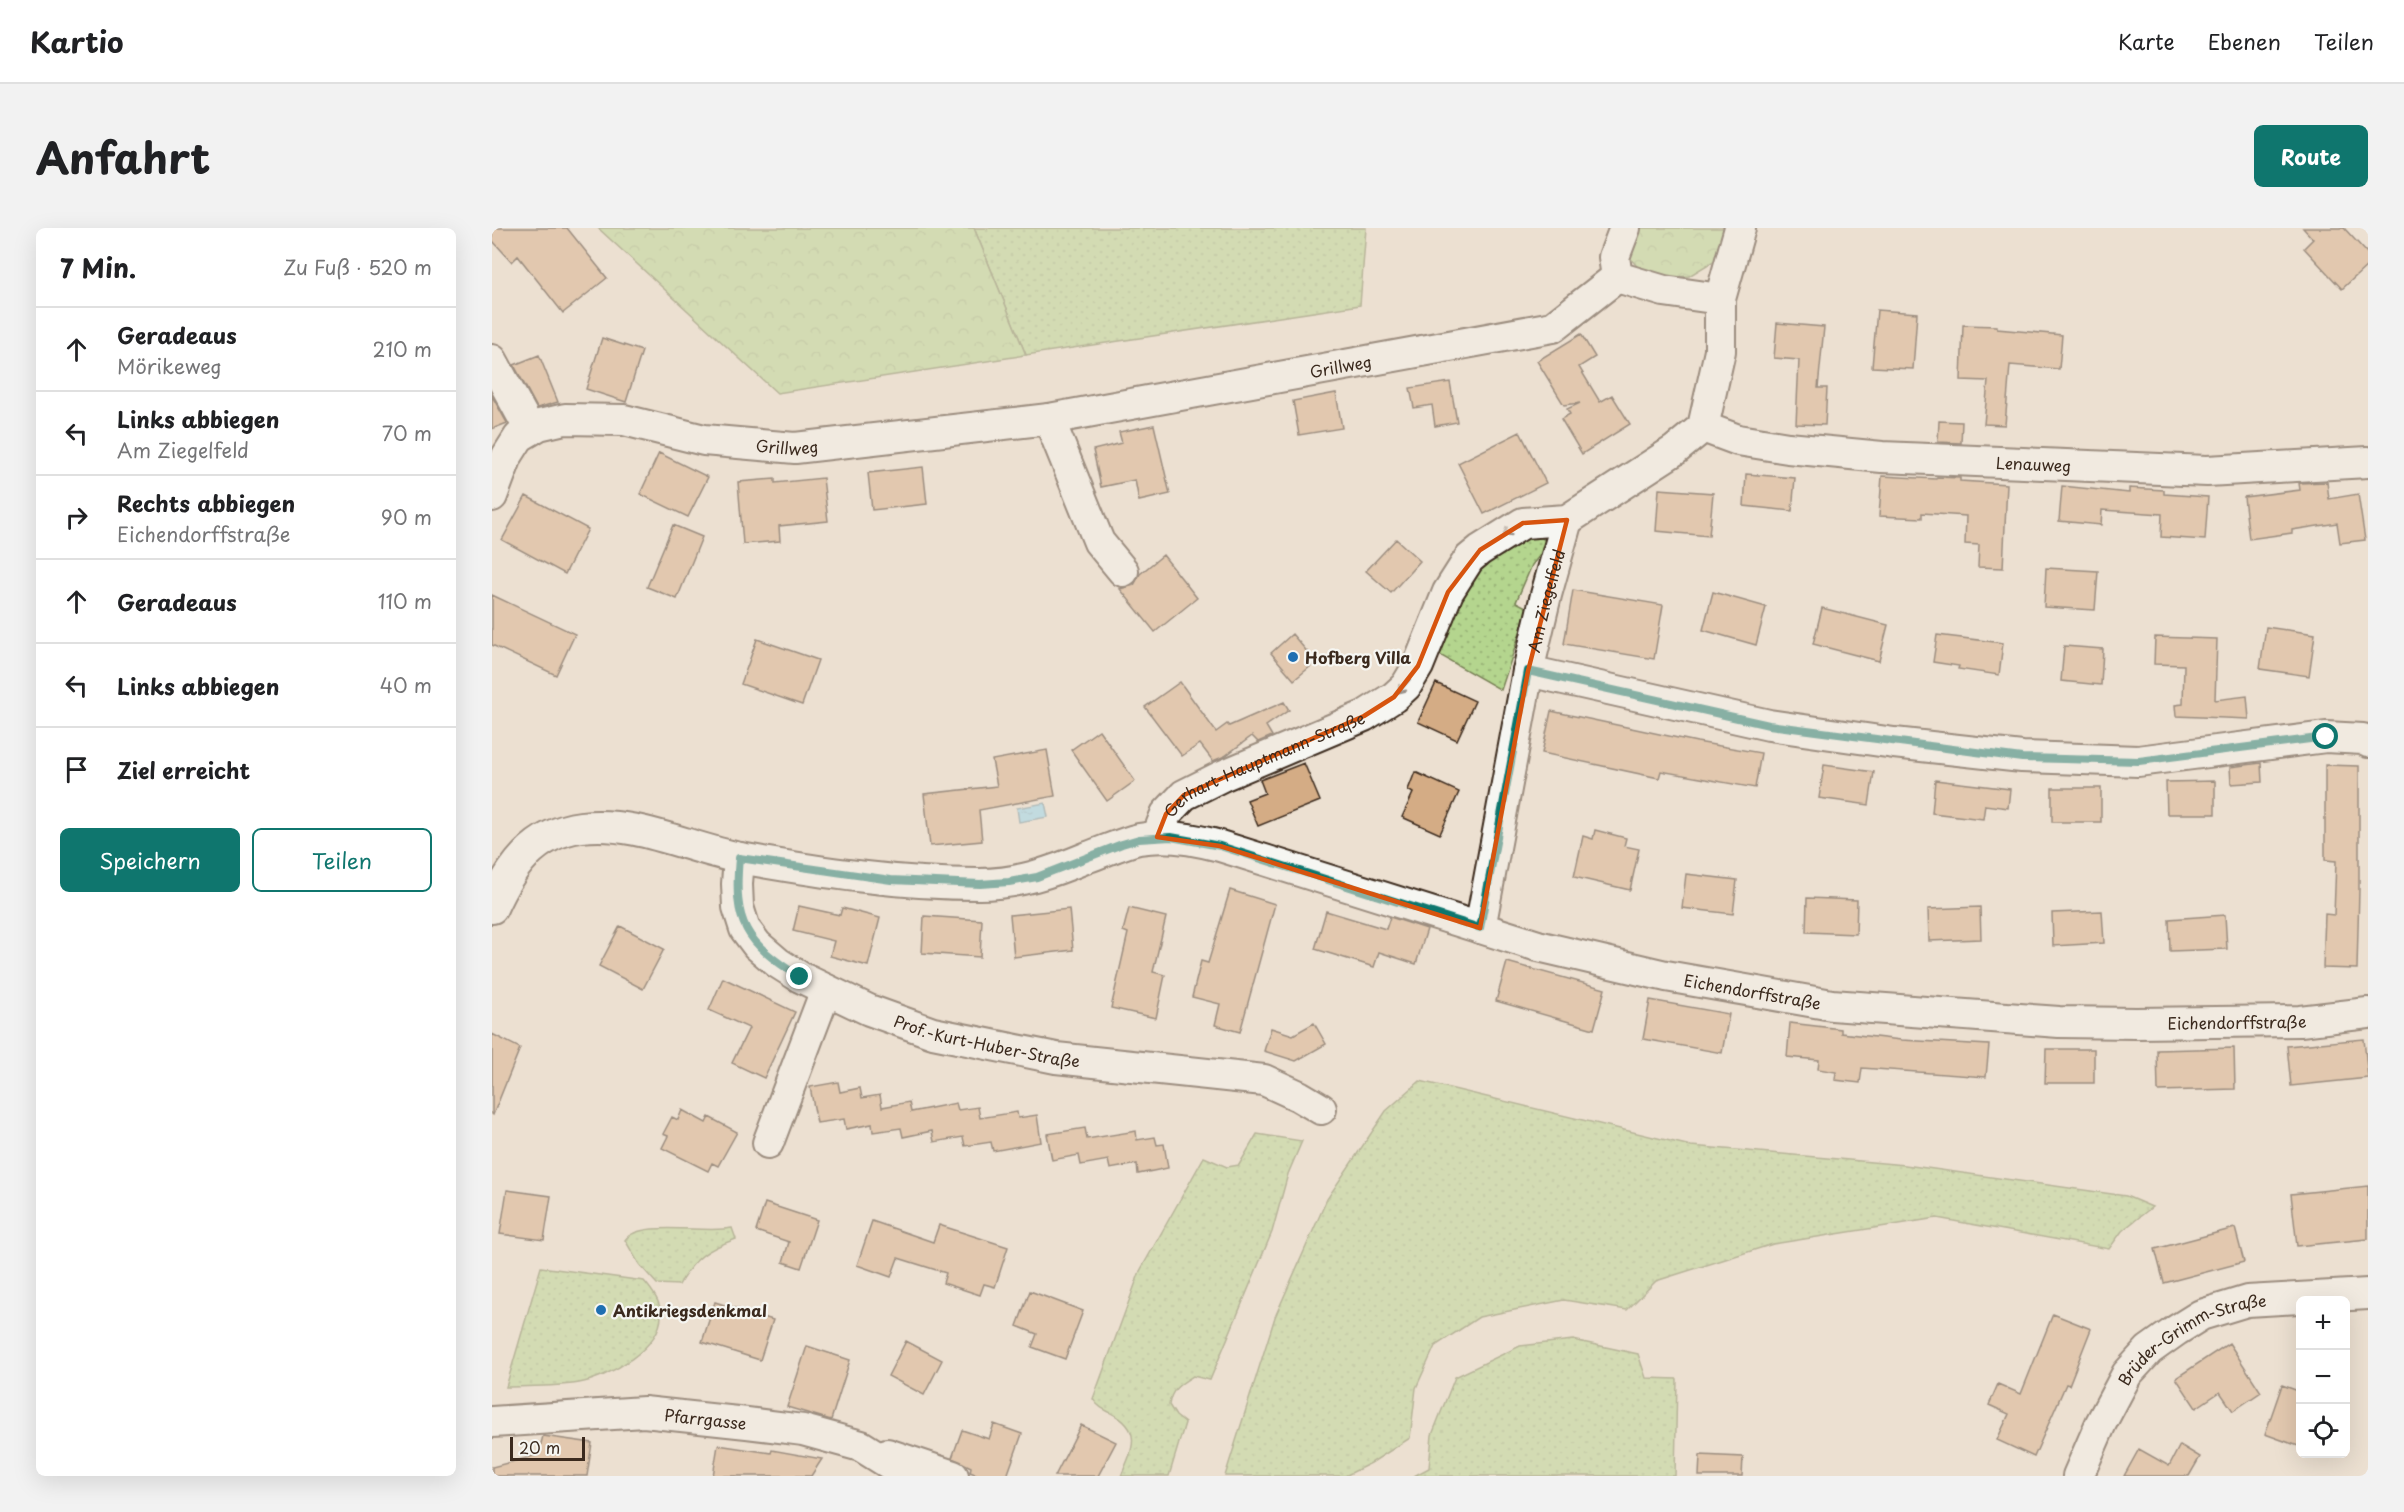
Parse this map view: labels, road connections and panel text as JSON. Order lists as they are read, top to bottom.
{
  "streets": {
    "street": [
      "Grillweg",
      "Lenauweg",
      "Am Ziegelfeld",
      "Gerhart-Hauptmann-Straße",
      "Eichendorffstraße",
      "Prof.-Kurt-Huber-Straße",
      "Brüder-Grimm-Straße",
      "Pfarrgasse"
    ]
  },
  "crossings": [
    ["Lenauweg", "Gerhart-Hauptmann-Straße"],
    ["Am Ziegelfeld", "Gerhart-Hauptmann-Straße"],
    ["Am Ziegelfeld", "Eichendorffstraße"],
    ["Gerhart-Hauptmann-Straße", "Eichendorffstraße"],
    ["Gerhart-Hauptmann-Straße", "Prof.-Kurt-Huber-Straße"]
  ],
  "one_way": ["Gerhart-Hauptmann-Straße"],
  "places": ["Hofberg Villa", "Antikriegsdenkmal"],
  "scale_bar": "20 m",
  "page": {
    "header": "Kartio",
    "nav": ["Karte", "Ebenen", "Teilen"],
    "title": "Anfahrt",
    "buttons": [
      "Route",
      ["Speichern", "Teilen"]
    ],
    "heading": ["7 Min.", "Zu Fuß · 520 m"],
    "list": [
      ["Geradeaus", "Mörikeweg", "210 m"],
      ["Links abbiegen", "Am Ziegelfeld", "70 m"],
      ["Rechts abbiegen", "Eichendorffstraße", "90 m"],
      ["Geradeaus", "110 m"],
      ["Links abbiegen", "40 m"],
      "Ziel erreicht"
    ],
    "map_buttons": ["+", "−"],
    "scale": "20 m"
  }
}
